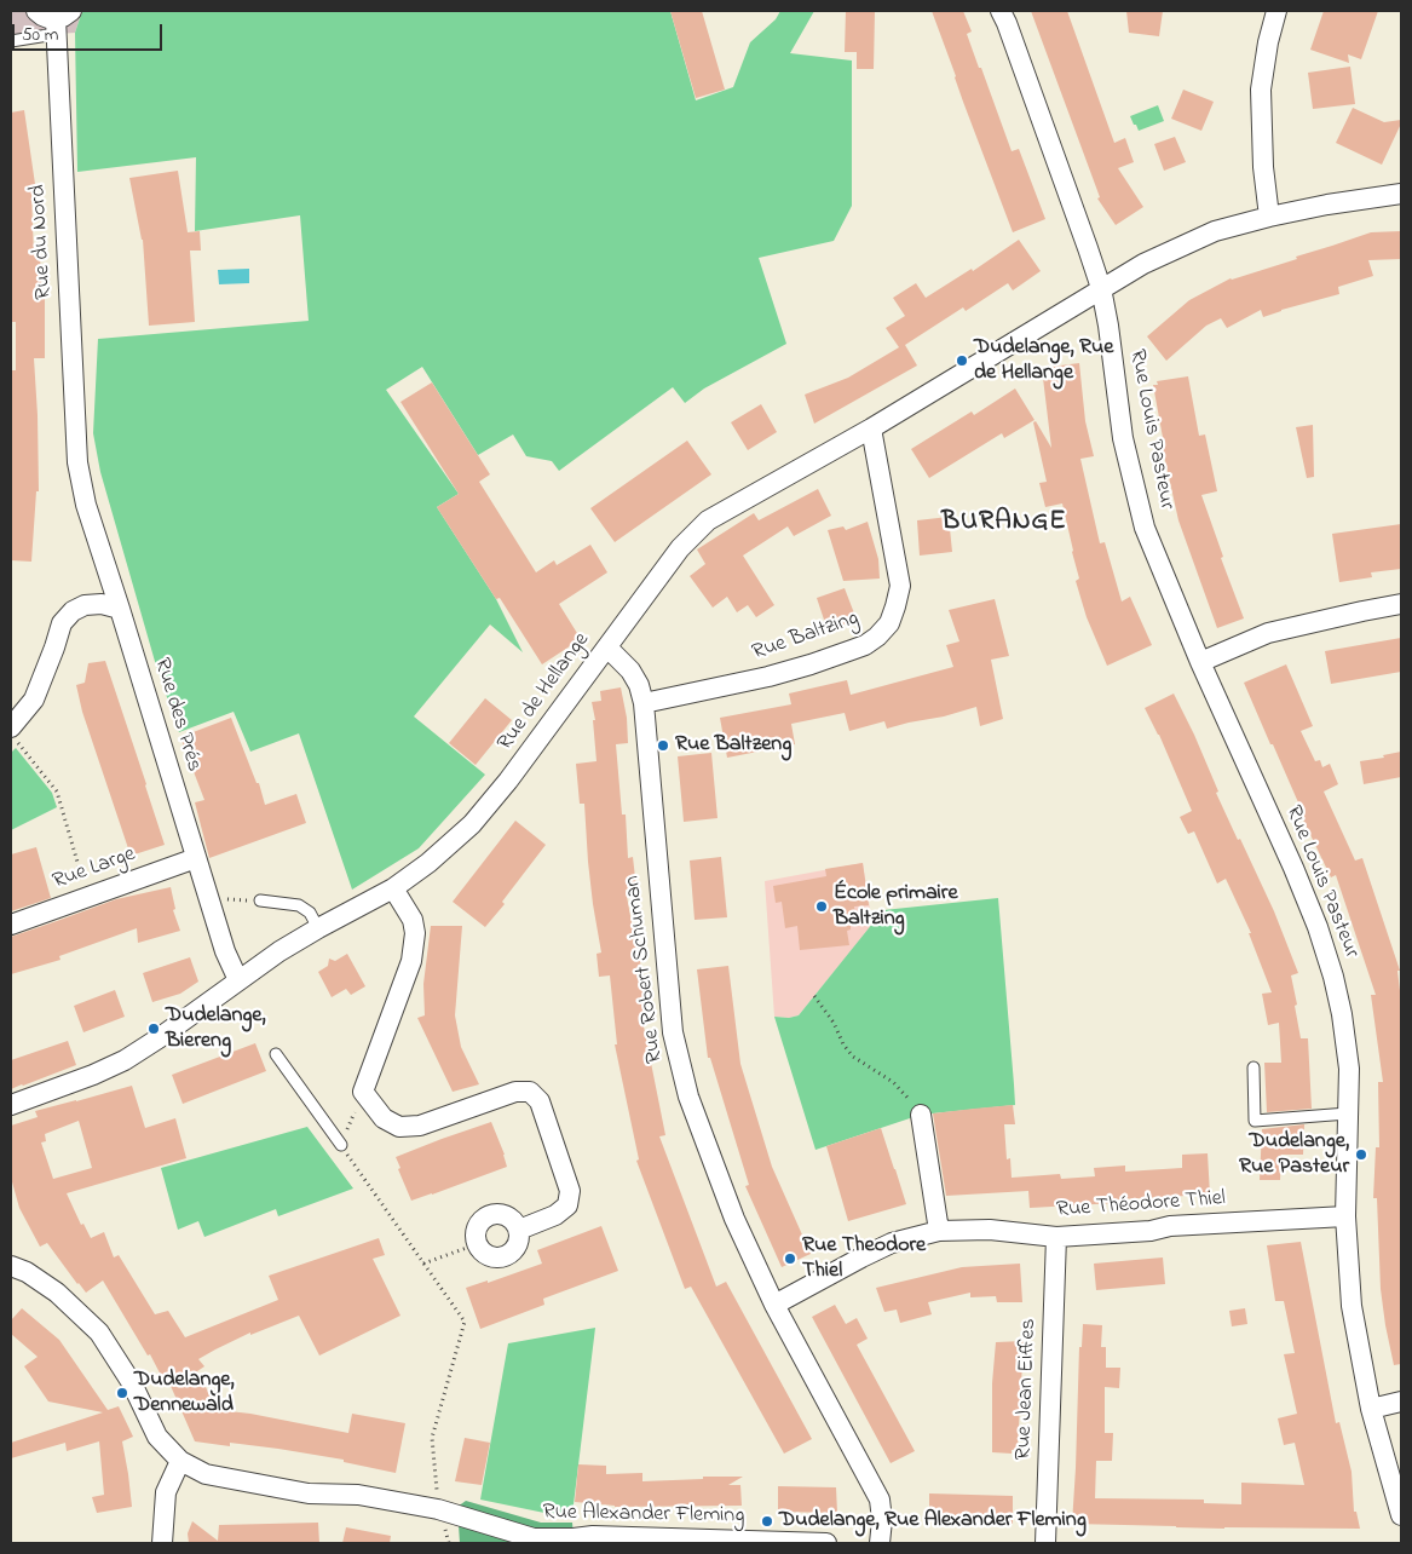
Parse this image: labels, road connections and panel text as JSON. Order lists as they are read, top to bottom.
{
  "streets": {
    "street": [
      "Rue du Nord",
      "Rue Louis Pasteur",
      "Rue Baltzing",
      "Rue de Hellange",
      "Rue des Prés",
      "Rue Large",
      "Rue Robert Schuman",
      "Rue Théodore Thiel",
      "Rue Jean Eiffes",
      "Rue Alexander Fleming"
    ]
  },
  "crossings": [
    ["Rue du Nord", "Rue des Prés"],
    ["Rue Louis Pasteur", "Rue de Hellange"],
    ["Rue Louis Pasteur", "Rue Théodore Thiel"],
    ["Rue Baltzing", "Rue de Hellange"],
    ["Rue Baltzing", "Rue Robert Schuman"],
    ["Rue de Hellange", "Rue des Prés"],
    ["Rue de Hellange", "Rue Robert Schuman"],
    ["Rue des Prés", "Rue Large"],
    ["Rue Robert Schuman", "Rue Théodore Thiel"],
    ["Rue Théodore Thiel", "Rue Jean Eiffes"]
  ],
  "districts": ["BURANGE"],
  "places": [
    "Dudelange, Rue de Hellange",
    "Rue Baltzeng",
    "École primaire Baltzing",
    "Dudelange, Biereng",
    "Dudelange, Rue Pasteur",
    "Rue Theodore Thiel",
    "Dudelange, Dennewald",
    "Dudelange, Rue Alexander Fleming"
  ],
  "scale_bar": "50 m"
}
